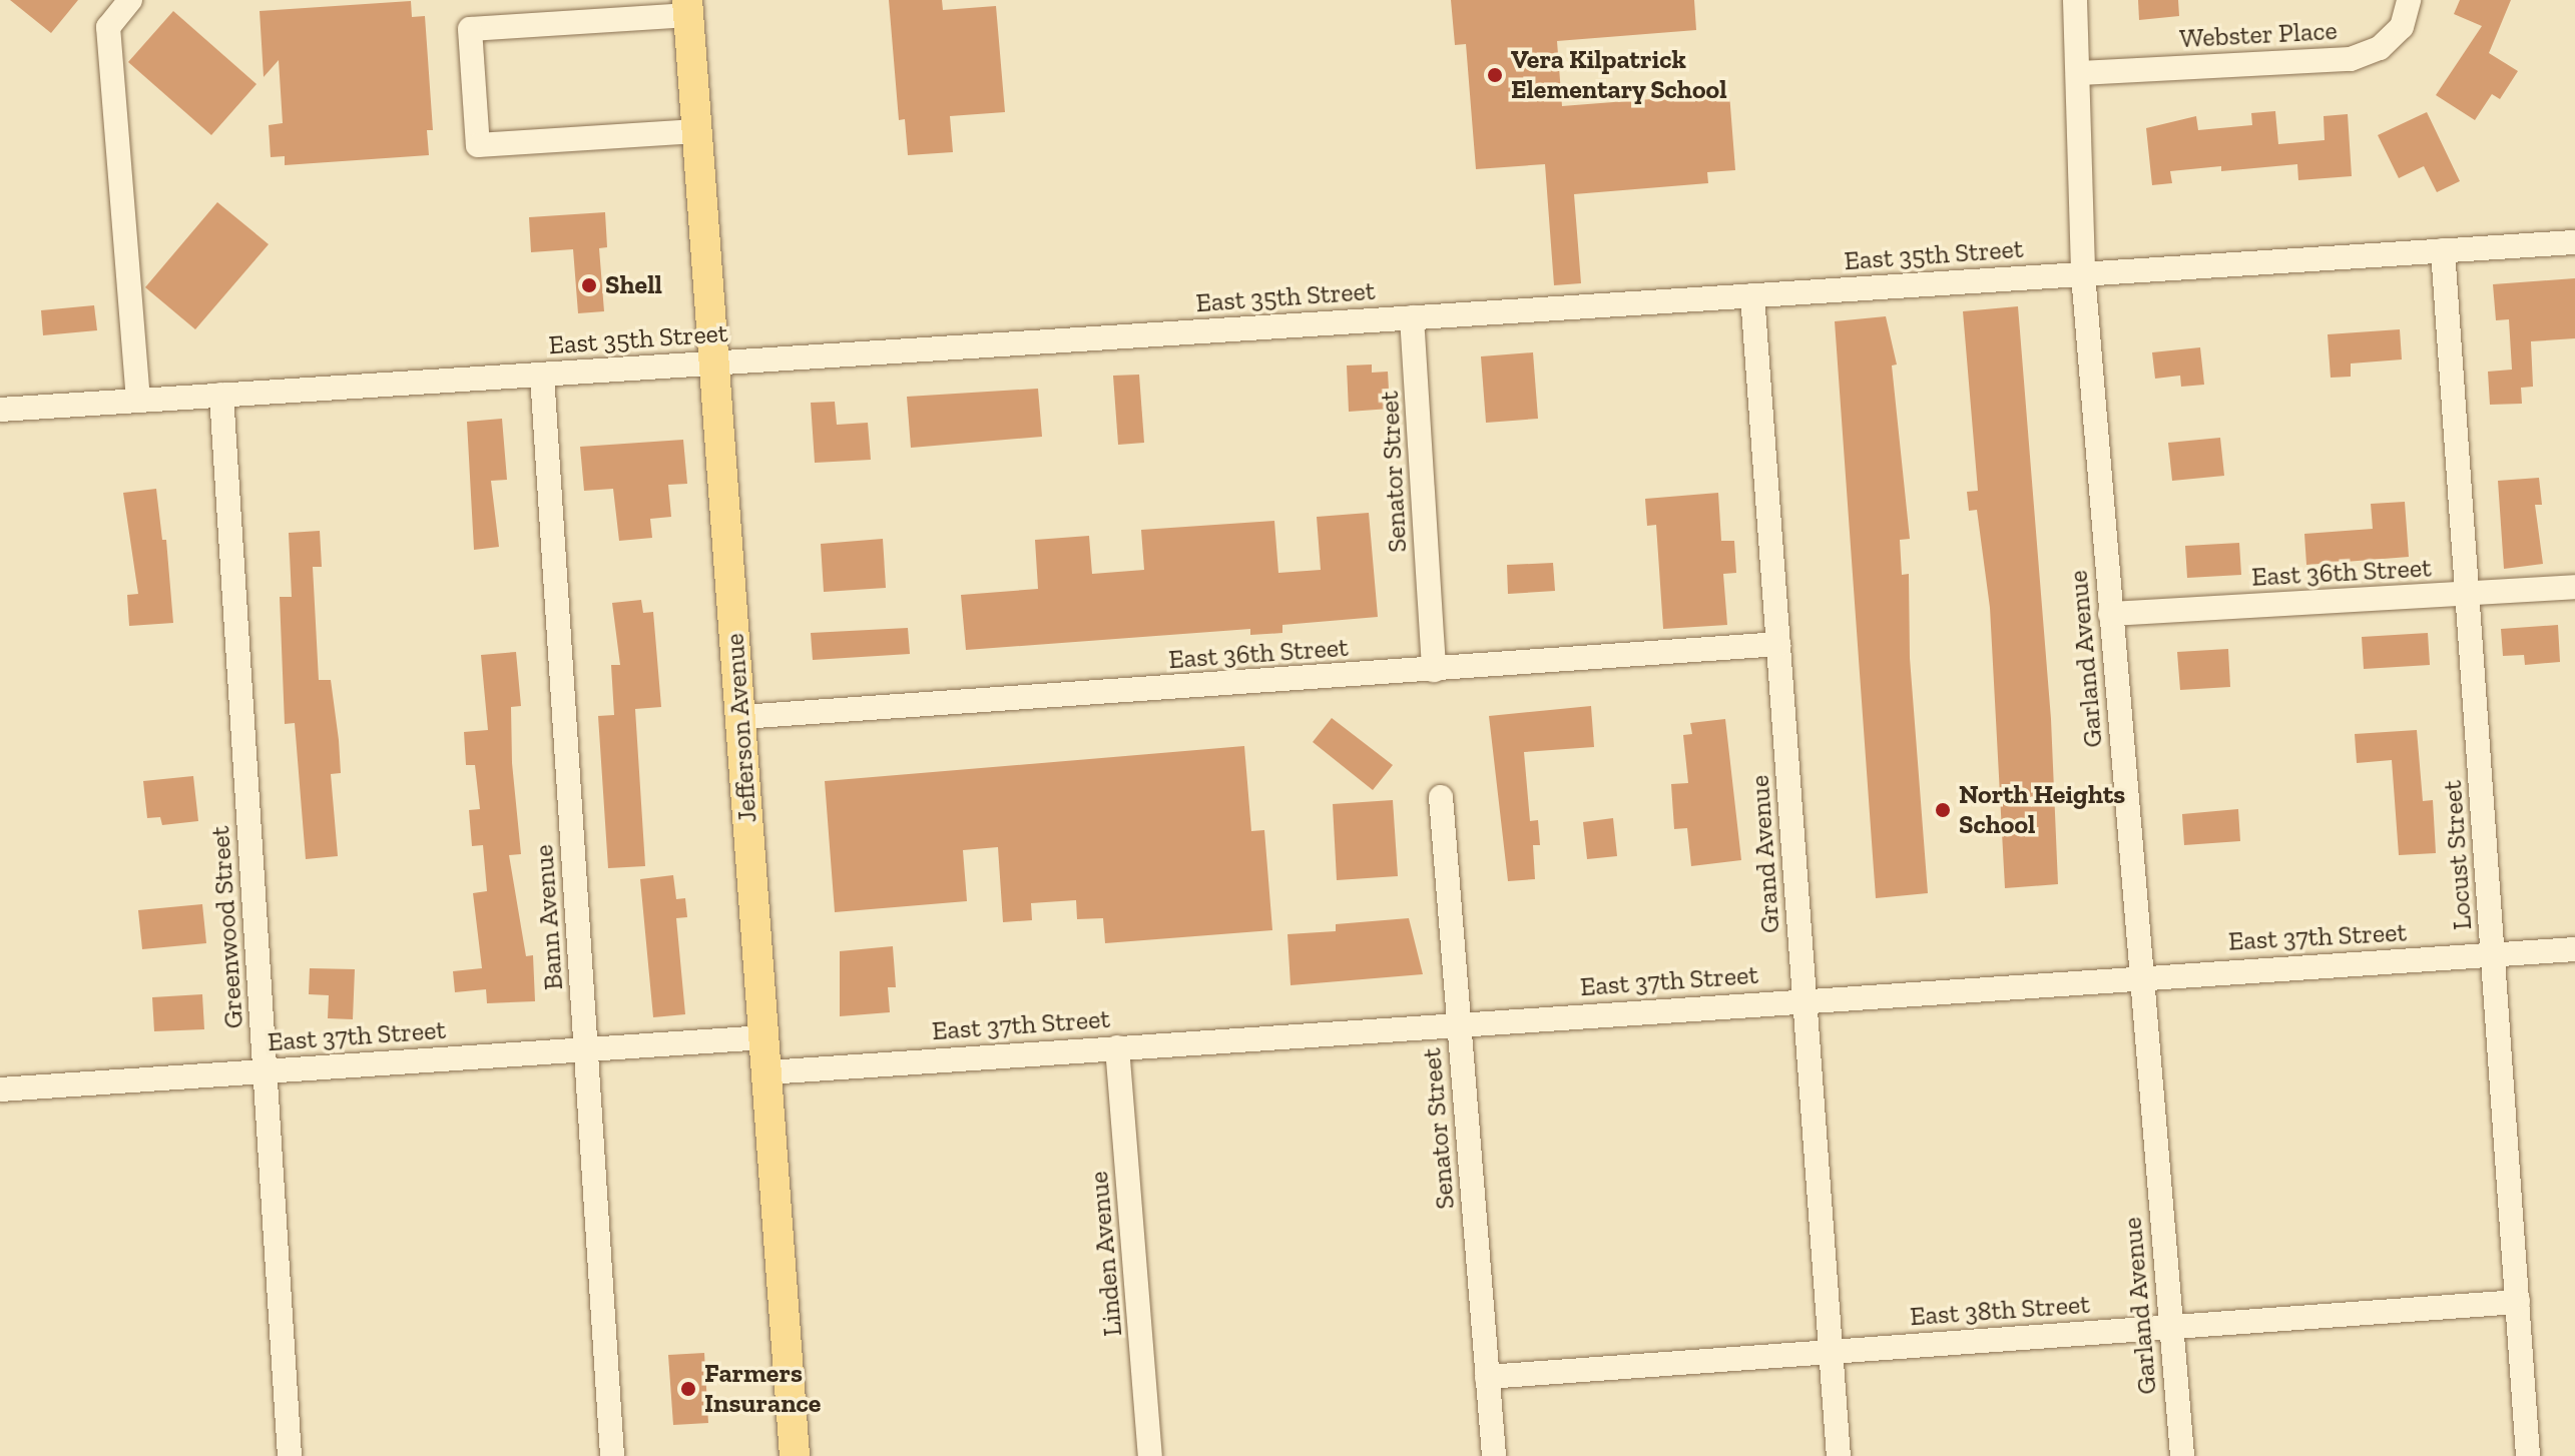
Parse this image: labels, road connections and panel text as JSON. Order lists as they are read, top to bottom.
{
  "streets": {
    "main road": ["Jefferson Avenue"],
    "street": [
      "Webster Place",
      "East 35th Street",
      "Senator Street",
      "East 36th Street",
      "Garland Avenue",
      "Grand Avenue",
      "Locust Street",
      "Bann Avenue",
      "Greenwood Street",
      "East 37th Street",
      "Linden Avenue",
      "East 38th Street"
    ]
  },
  "crossings": [
    ["Webster Place", "Garland Avenue"],
    ["East 35th Street", "Senator Street"],
    ["East 35th Street", "Garland Avenue"],
    ["East 35th Street", "Jefferson Avenue"],
    ["East 35th Street", "Grand Avenue"],
    ["East 35th Street", "Locust Street"],
    ["East 35th Street", "Bann Avenue"],
    ["East 35th Street", "Greenwood Street"],
    ["Senator Street", "East 36th Street"],
    ["Senator Street", "East 37th Street"],
    ["Senator Street", "East 38th Street"],
    ["East 36th Street", "Garland Avenue"],
    ["East 36th Street", "Jefferson Avenue"],
    ["East 36th Street", "Grand Avenue"],
    ["East 36th Street", "Locust Street"],
    ["Garland Avenue", "East 37th Street"],
    ["Garland Avenue", "East 38th Street"],
    ["Jefferson Avenue", "East 37th Street"],
    ["Grand Avenue", "East 37th Street"],
    ["Grand Avenue", "East 38th Street"],
    ["Locust Street", "East 37th Street"],
    ["Locust Street", "East 38th Street"],
    ["Bann Avenue", "East 37th Street"],
    ["Greenwood Street", "East 37th Street"],
    ["East 37th Street", "Linden Avenue"]
  ],
  "places": [
    "Vera Kilpatrick Elementary School",
    "Shell",
    "North Heights School",
    "Farmers Insurance"
  ]
}
